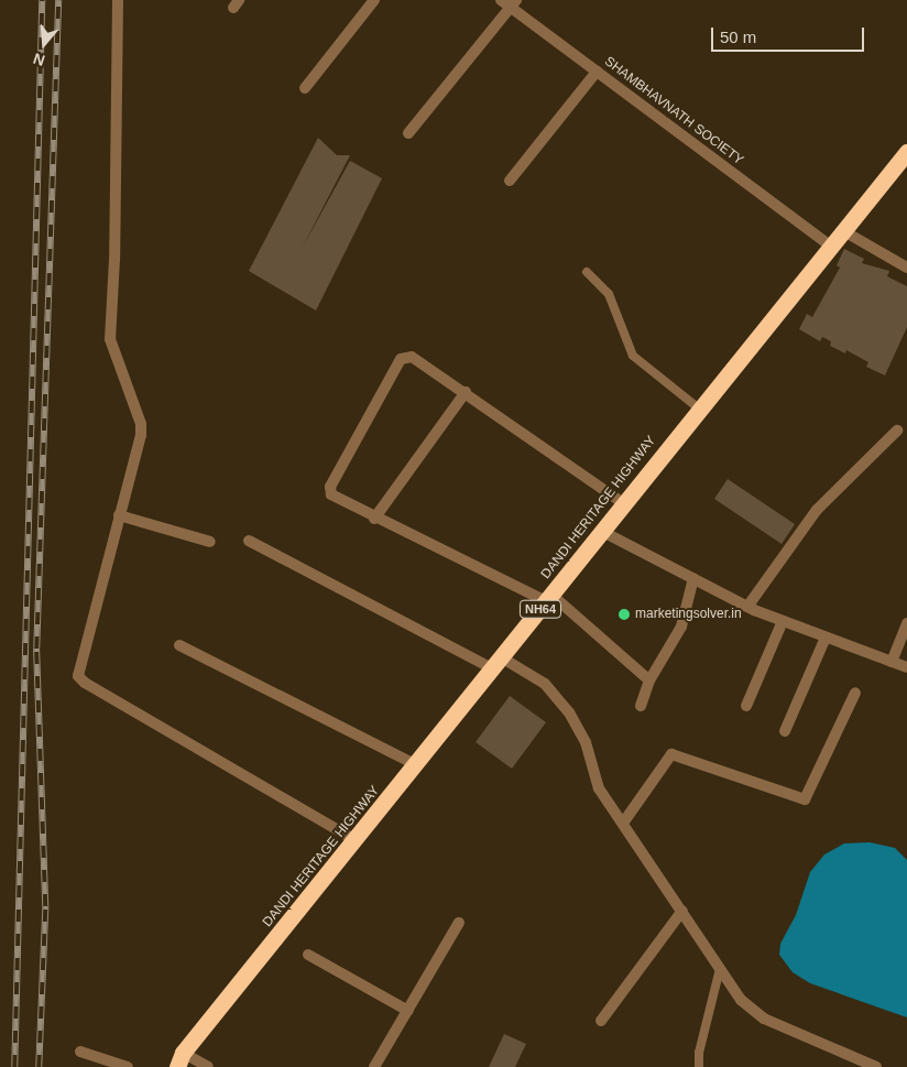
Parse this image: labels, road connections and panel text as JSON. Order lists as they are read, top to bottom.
{
  "streets": {
    "highway": ["DANDI HERITAGE HIGHWAY", "NH64"],
    "street": ["SHAMBHAVNATH SOCIETY"]
  },
  "crossings": [
    ["SHAMBHAVNATH SOCIETY", "DANDI HERITAGE HIGHWAY"]
  ],
  "places": ["marketingsolver.in"],
  "scale_bar": "50 m",
  "north": "bottom"
}
